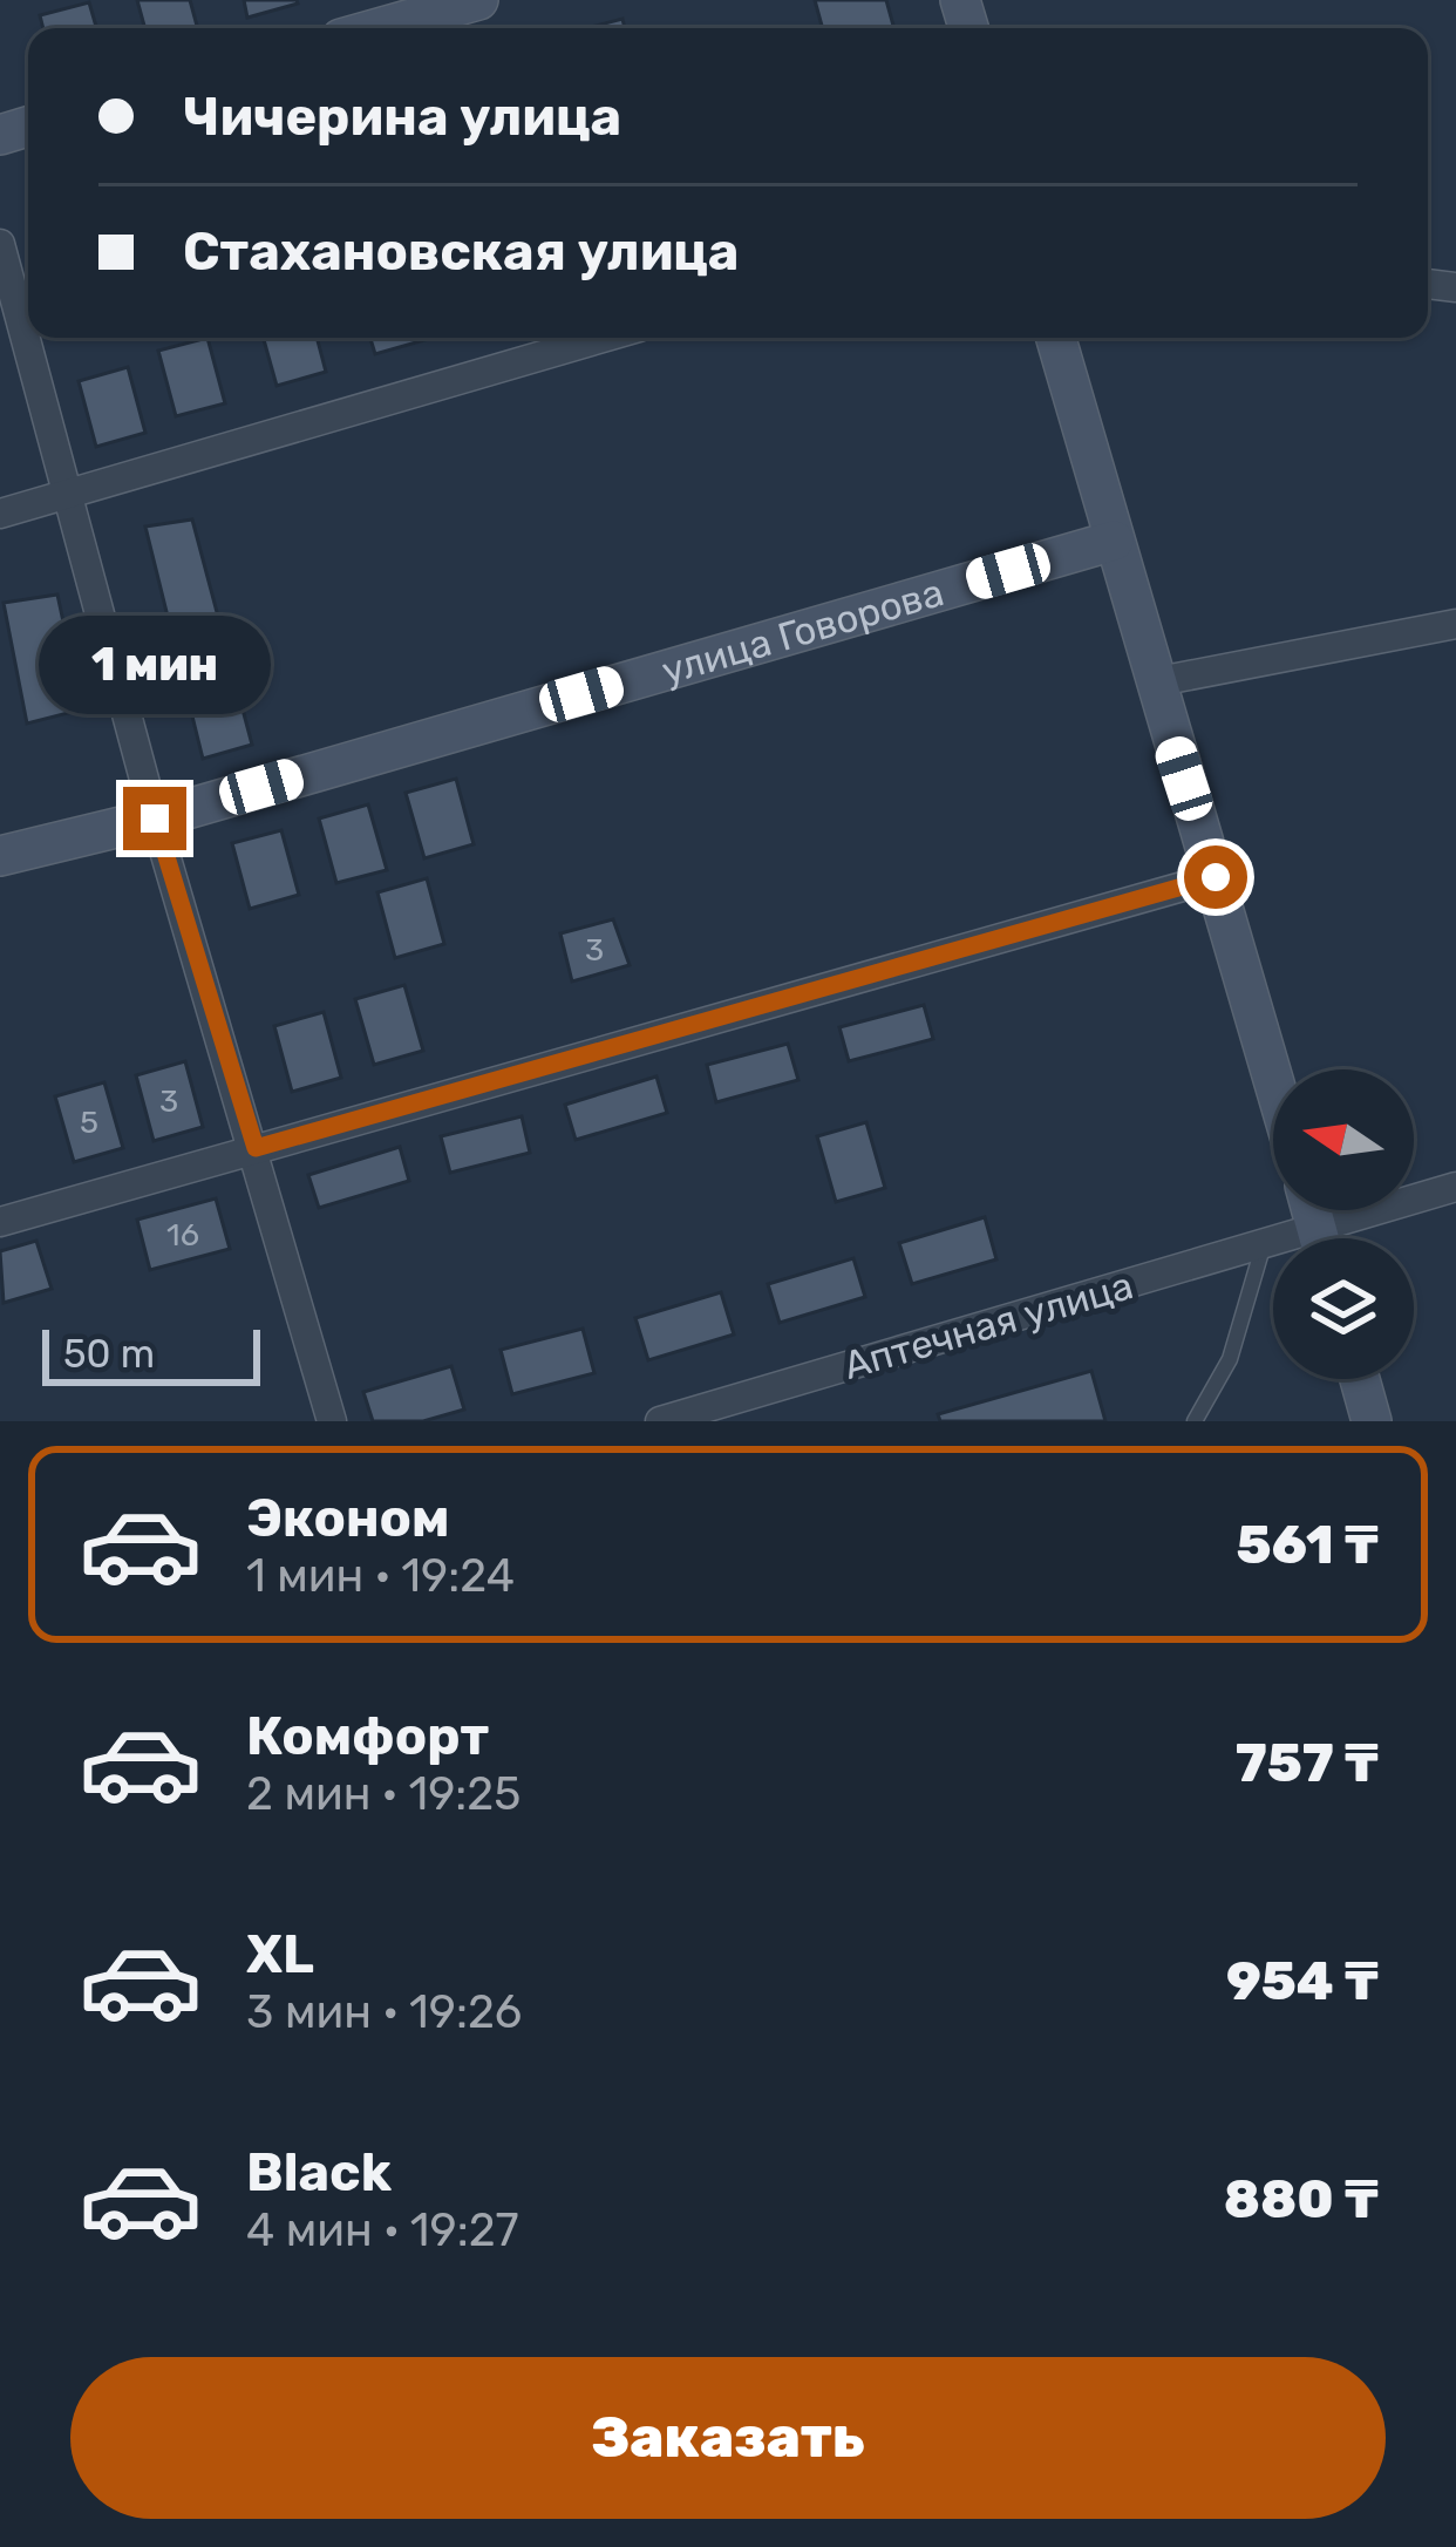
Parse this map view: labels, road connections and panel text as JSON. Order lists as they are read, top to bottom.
{
  "streets": {
    "street": ["улица Говорова", "Аптечная улица"]
  },
  "house_numbers": [
    "3",
    "3",
    "5",
    "16"
  ],
  "scale_bar": "50 m",
  "north": "left",
  "page": {
    "banner": ["Чичерина улица", "Стахановская улица"],
    "bubble": "1 мин",
    "scale": "50 m",
    "list": [
      {
        "name": "Эконом",
        "note": "1 мин · 19:24",
        "value": "561 ₸"
      },
      {
        "name": "Комфорт",
        "note": "2 мин · 19:25",
        "value": "757 ₸"
      },
      {
        "name": "XL",
        "note": "3 мин · 19:26",
        "value": "954 ₸"
      },
      {
        "name": "Black",
        "note": "4 мин · 19:27",
        "value": "880 ₸"
      }
    ],
    "buttons": "Заказать"
  }
}
